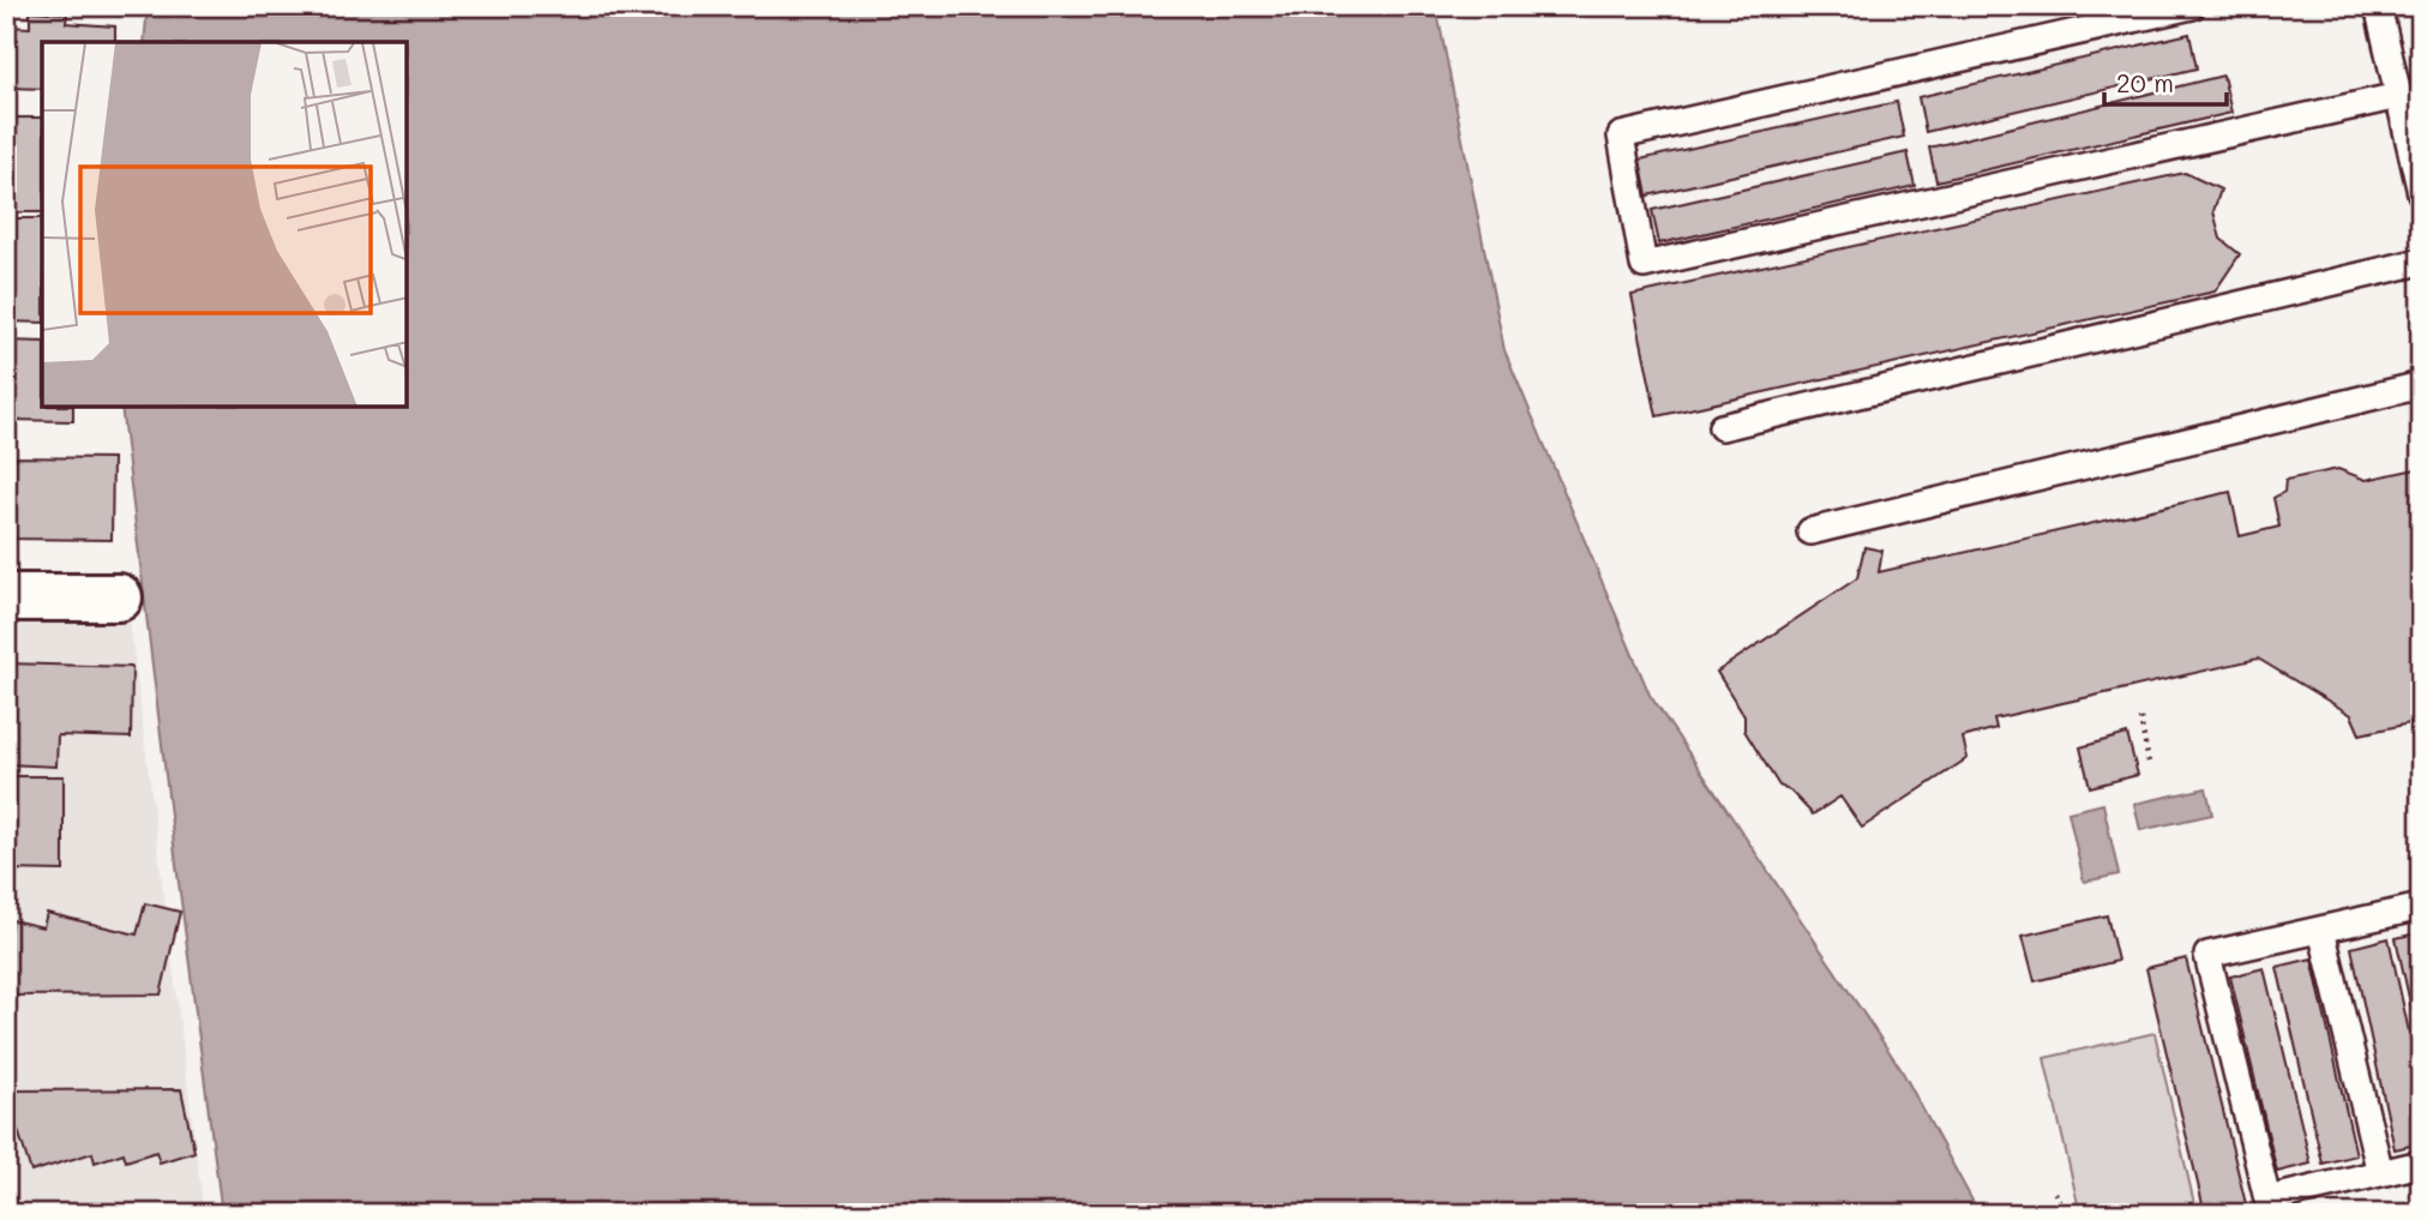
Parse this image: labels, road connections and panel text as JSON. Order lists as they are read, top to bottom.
{
  "scale_bar": "20 m"
}
